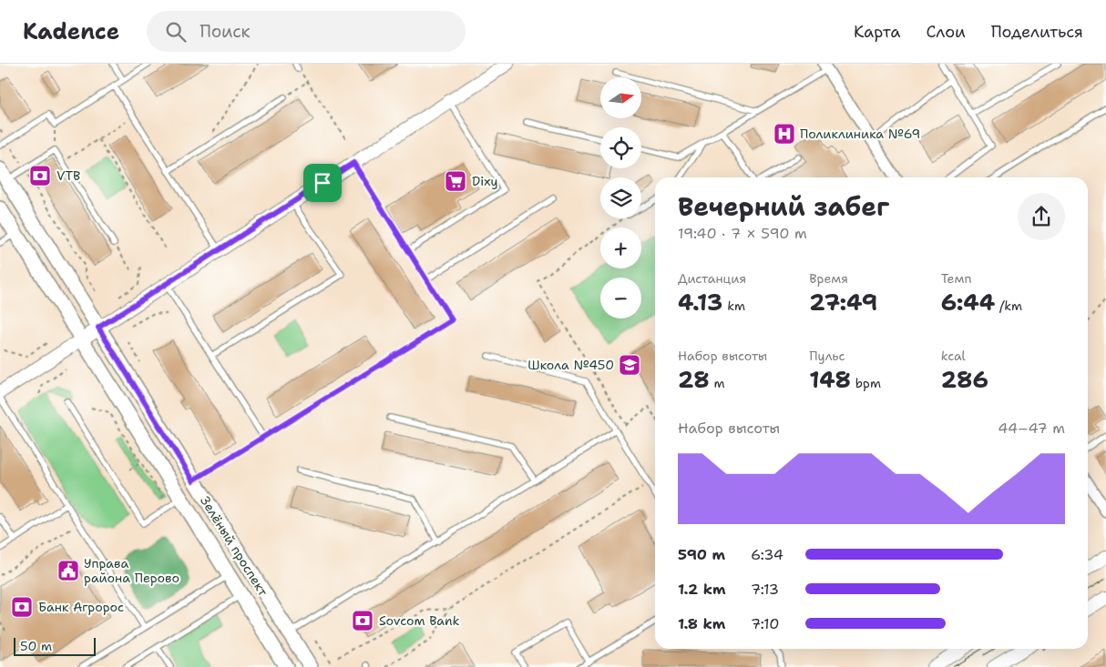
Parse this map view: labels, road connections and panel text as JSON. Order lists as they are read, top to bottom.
{
  "streets": {
    "main road": ["Зелёный проспект"]
  },
  "places": {
    "hospital": ["Поликлиника №69"],
    "bank": ["VTB", "Банк Агророс", "Sovcom Bank"],
    "supermarket": ["Dixy"],
    "school or university": ["Школа №450"],
    "public building": ["Управа района Перово"]
  },
  "scale_bar": "50 m",
  "north": "right",
  "page": {
    "header": "Kadence",
    "search": "Поиск",
    "nav": ["Карта", "Слои", "Поделиться"],
    "map_buttons": ["+", "−"],
    "heading": ["Вечерний забег", "19:40 · 7 × 590 m"],
    "stats": [
      ["Дистанция", "4.13 km"],
      ["Время", "27:49"],
      ["Темп", "6:44 /km"],
      ["Набор высоты", "28 m"],
      ["Пульс", "148 bpm"],
      ["kcal", "286"]
    ],
    "chart": ["Набор высоты", "44–47 m"],
    "list": [
      {
        "name": "590 m",
        "note": "6:34"
      },
      {
        "name": "1.2 km",
        "note": "7:13"
      },
      {
        "name": "1.8 km",
        "note": "7:10"
      }
    ],
    "scale": "50 m"
  }
}
